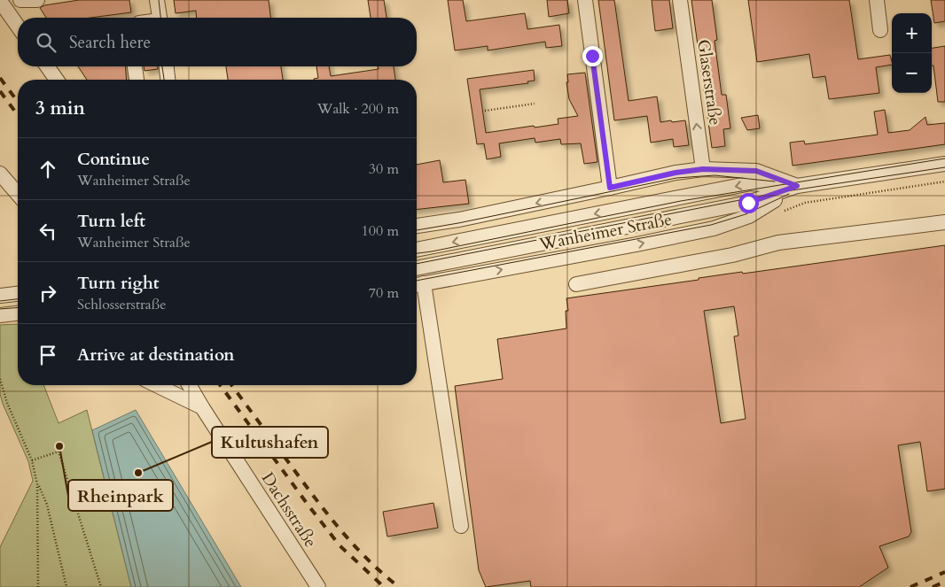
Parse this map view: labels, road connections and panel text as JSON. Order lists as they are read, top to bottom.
{
  "streets": {
    "street": ["Glaserstraße", "Wanheimer Straße", "Dachsstraße"]
  },
  "crossings": [
    ["Glaserstraße", "Wanheimer Straße"]
  ],
  "places": ["Rheinpark", "Kultushafen"],
  "page": {
    "map_buttons": ["+", "−"],
    "search": "Search here",
    "heading": ["3 min", "Walk · 200 m"],
    "list": [
      ["Continue", "Wanheimer Straße", "30 m"],
      ["Turn left", "Wanheimer Straße", "100 m"],
      ["Turn right", "Schlosserstraße", "70 m"],
      "Arrive at destination"
    ]
  }
}
